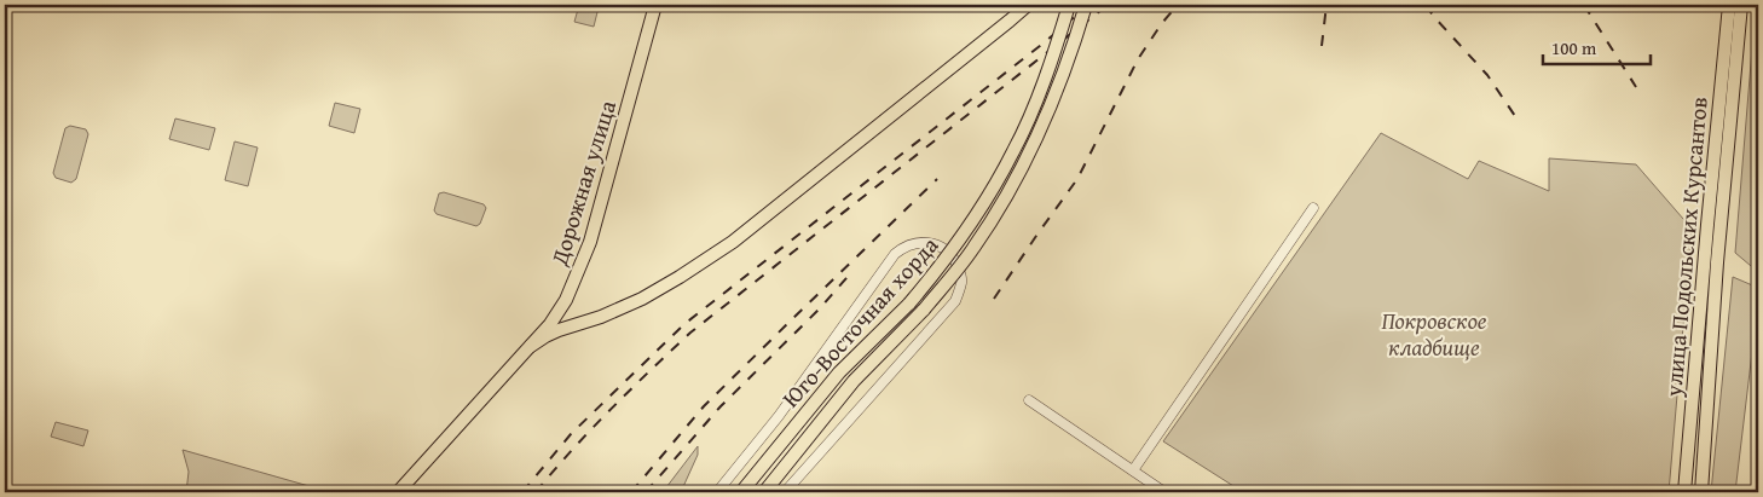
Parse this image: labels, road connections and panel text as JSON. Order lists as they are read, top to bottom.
{
  "streets": {
    "main road": ["Дорожная улица", "улица Подольских Курсантов", "Юго-Восточная хорда"]
  },
  "parks": ["Покровское кладбище"],
  "scale_bar": "100 m"
}
